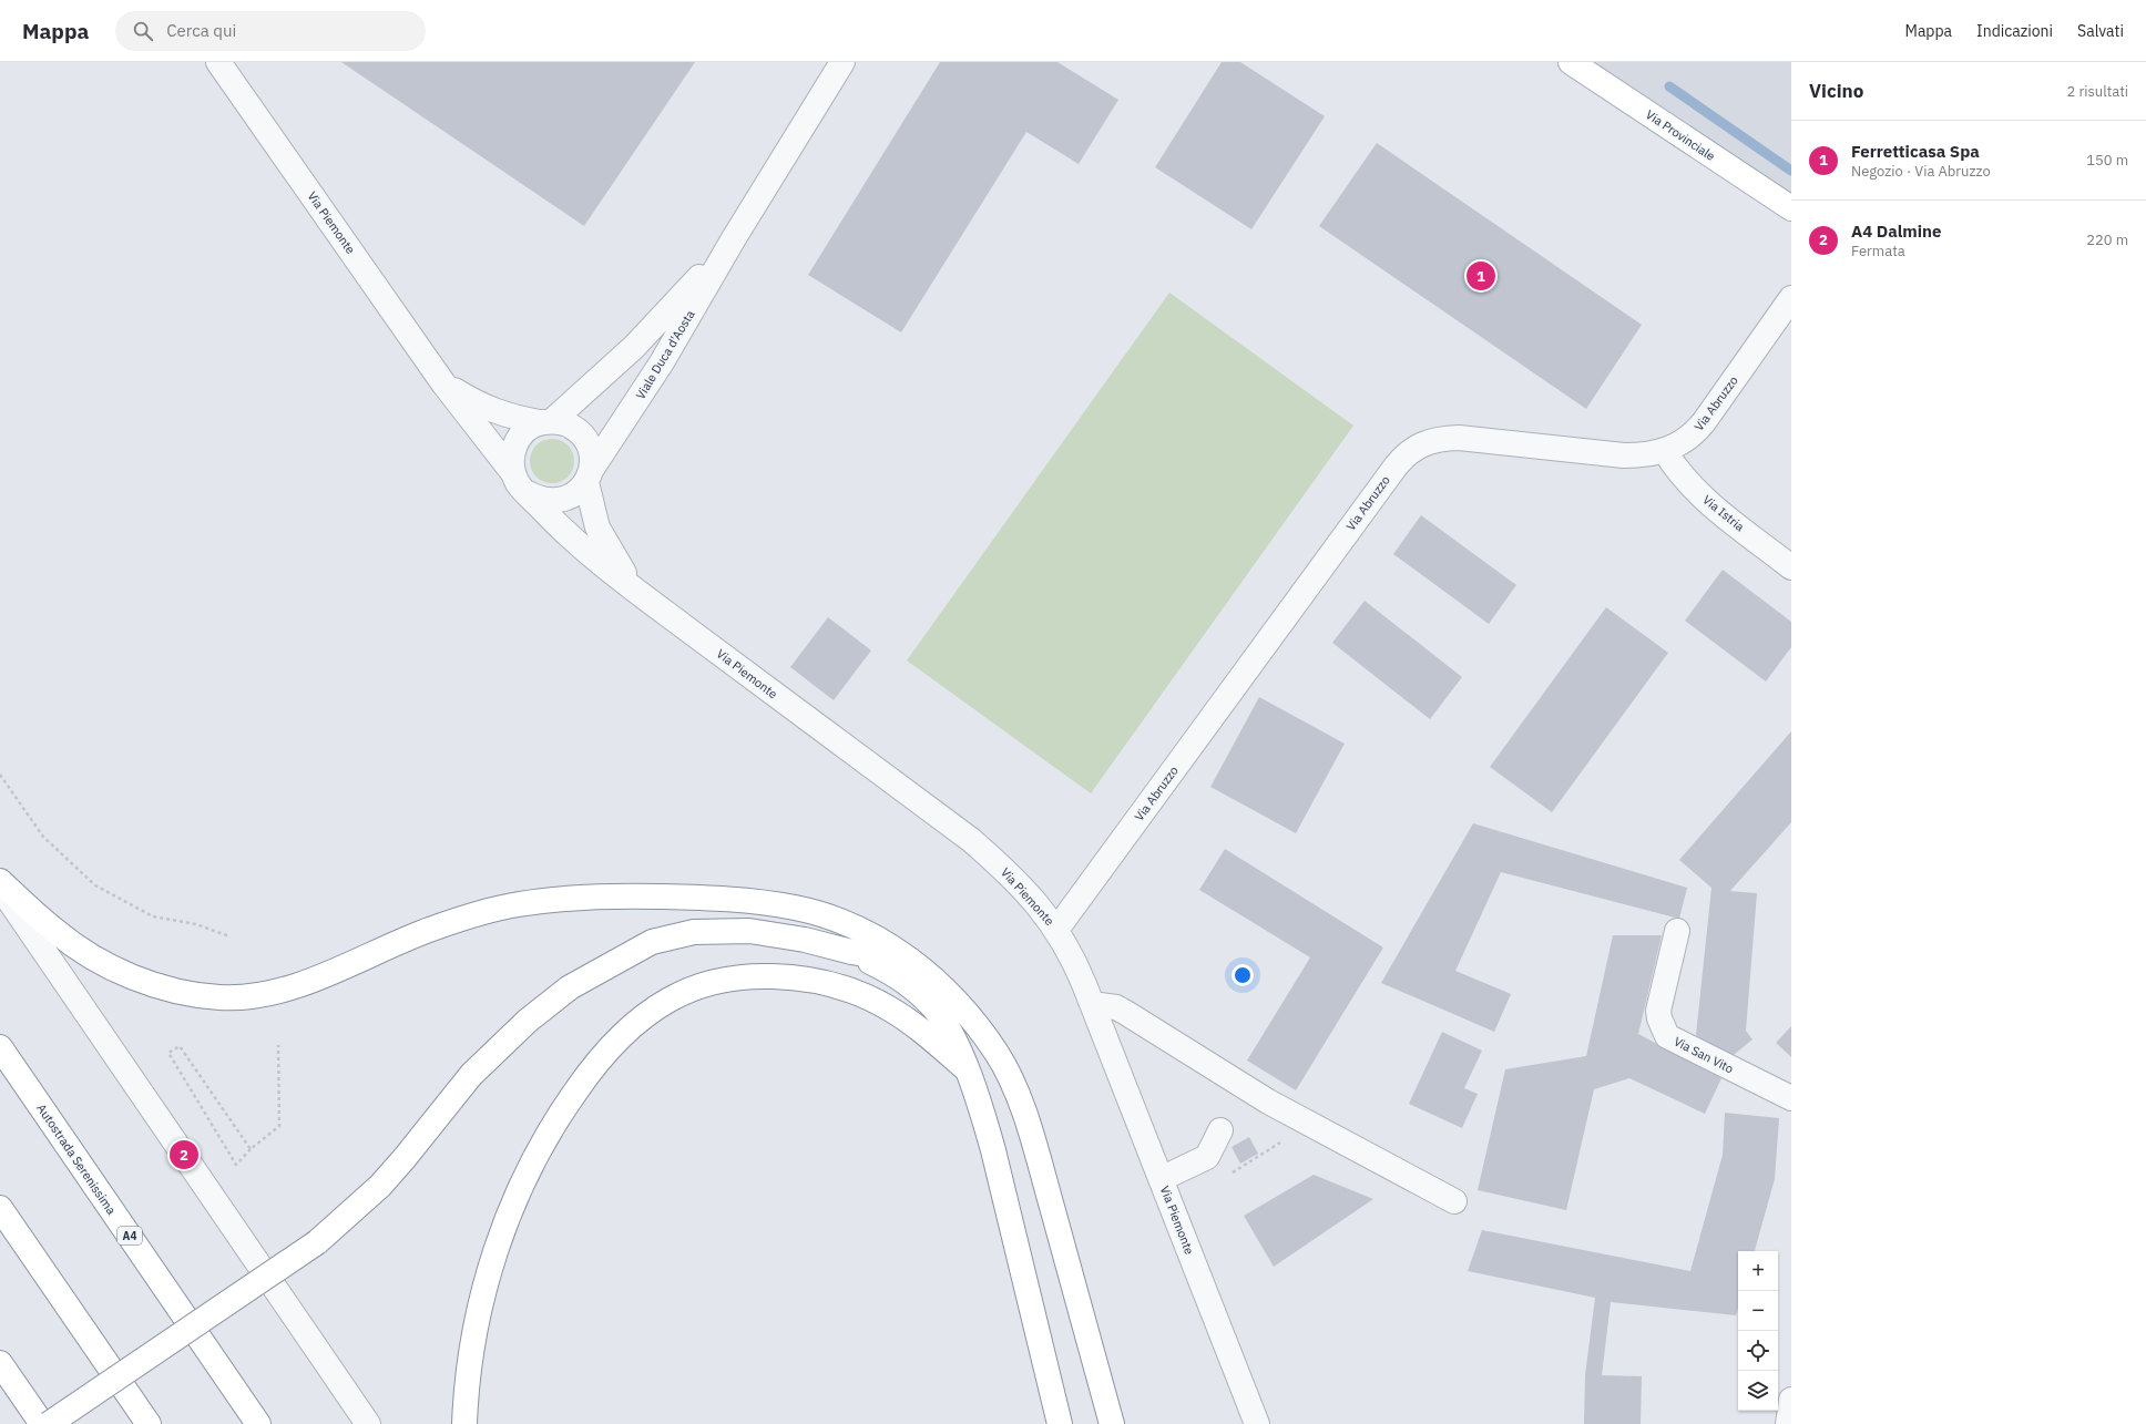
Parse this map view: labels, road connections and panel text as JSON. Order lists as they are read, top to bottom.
{
  "streets": {
    "main road": ["Via Provinciale", "Autostrada Serenissima", "A4"],
    "street": [
      "Via Piemonte",
      "Viale Duca d'Aosta",
      "Via Abruzzo",
      "Via Istria",
      "Via San Vito"
    ]
  },
  "crossings": [
    ["Via Piemonte", "Viale Duca d'Aosta"],
    ["Via Piemonte", "Via Abruzzo"],
    ["Via Abruzzo", "Via Istria"]
  ],
  "page": {
    "header": "Mappa",
    "search": "Cerca qui",
    "nav": ["Mappa", "Indicazioni", "Salvati"],
    "heading": ["Vicino", "2 risultati"],
    "list": [
      {
        "mark": "1",
        "name": "Ferretticasa Spa",
        "note": "Negozio · Via Abruzzo",
        "value": "150 m"
      },
      {
        "mark": "2",
        "name": "A4 Dalmine",
        "note": "Fermata",
        "value": "220 m"
      }
    ],
    "pins": ["1", "2"],
    "map_buttons": ["+", "−"]
  }
}
